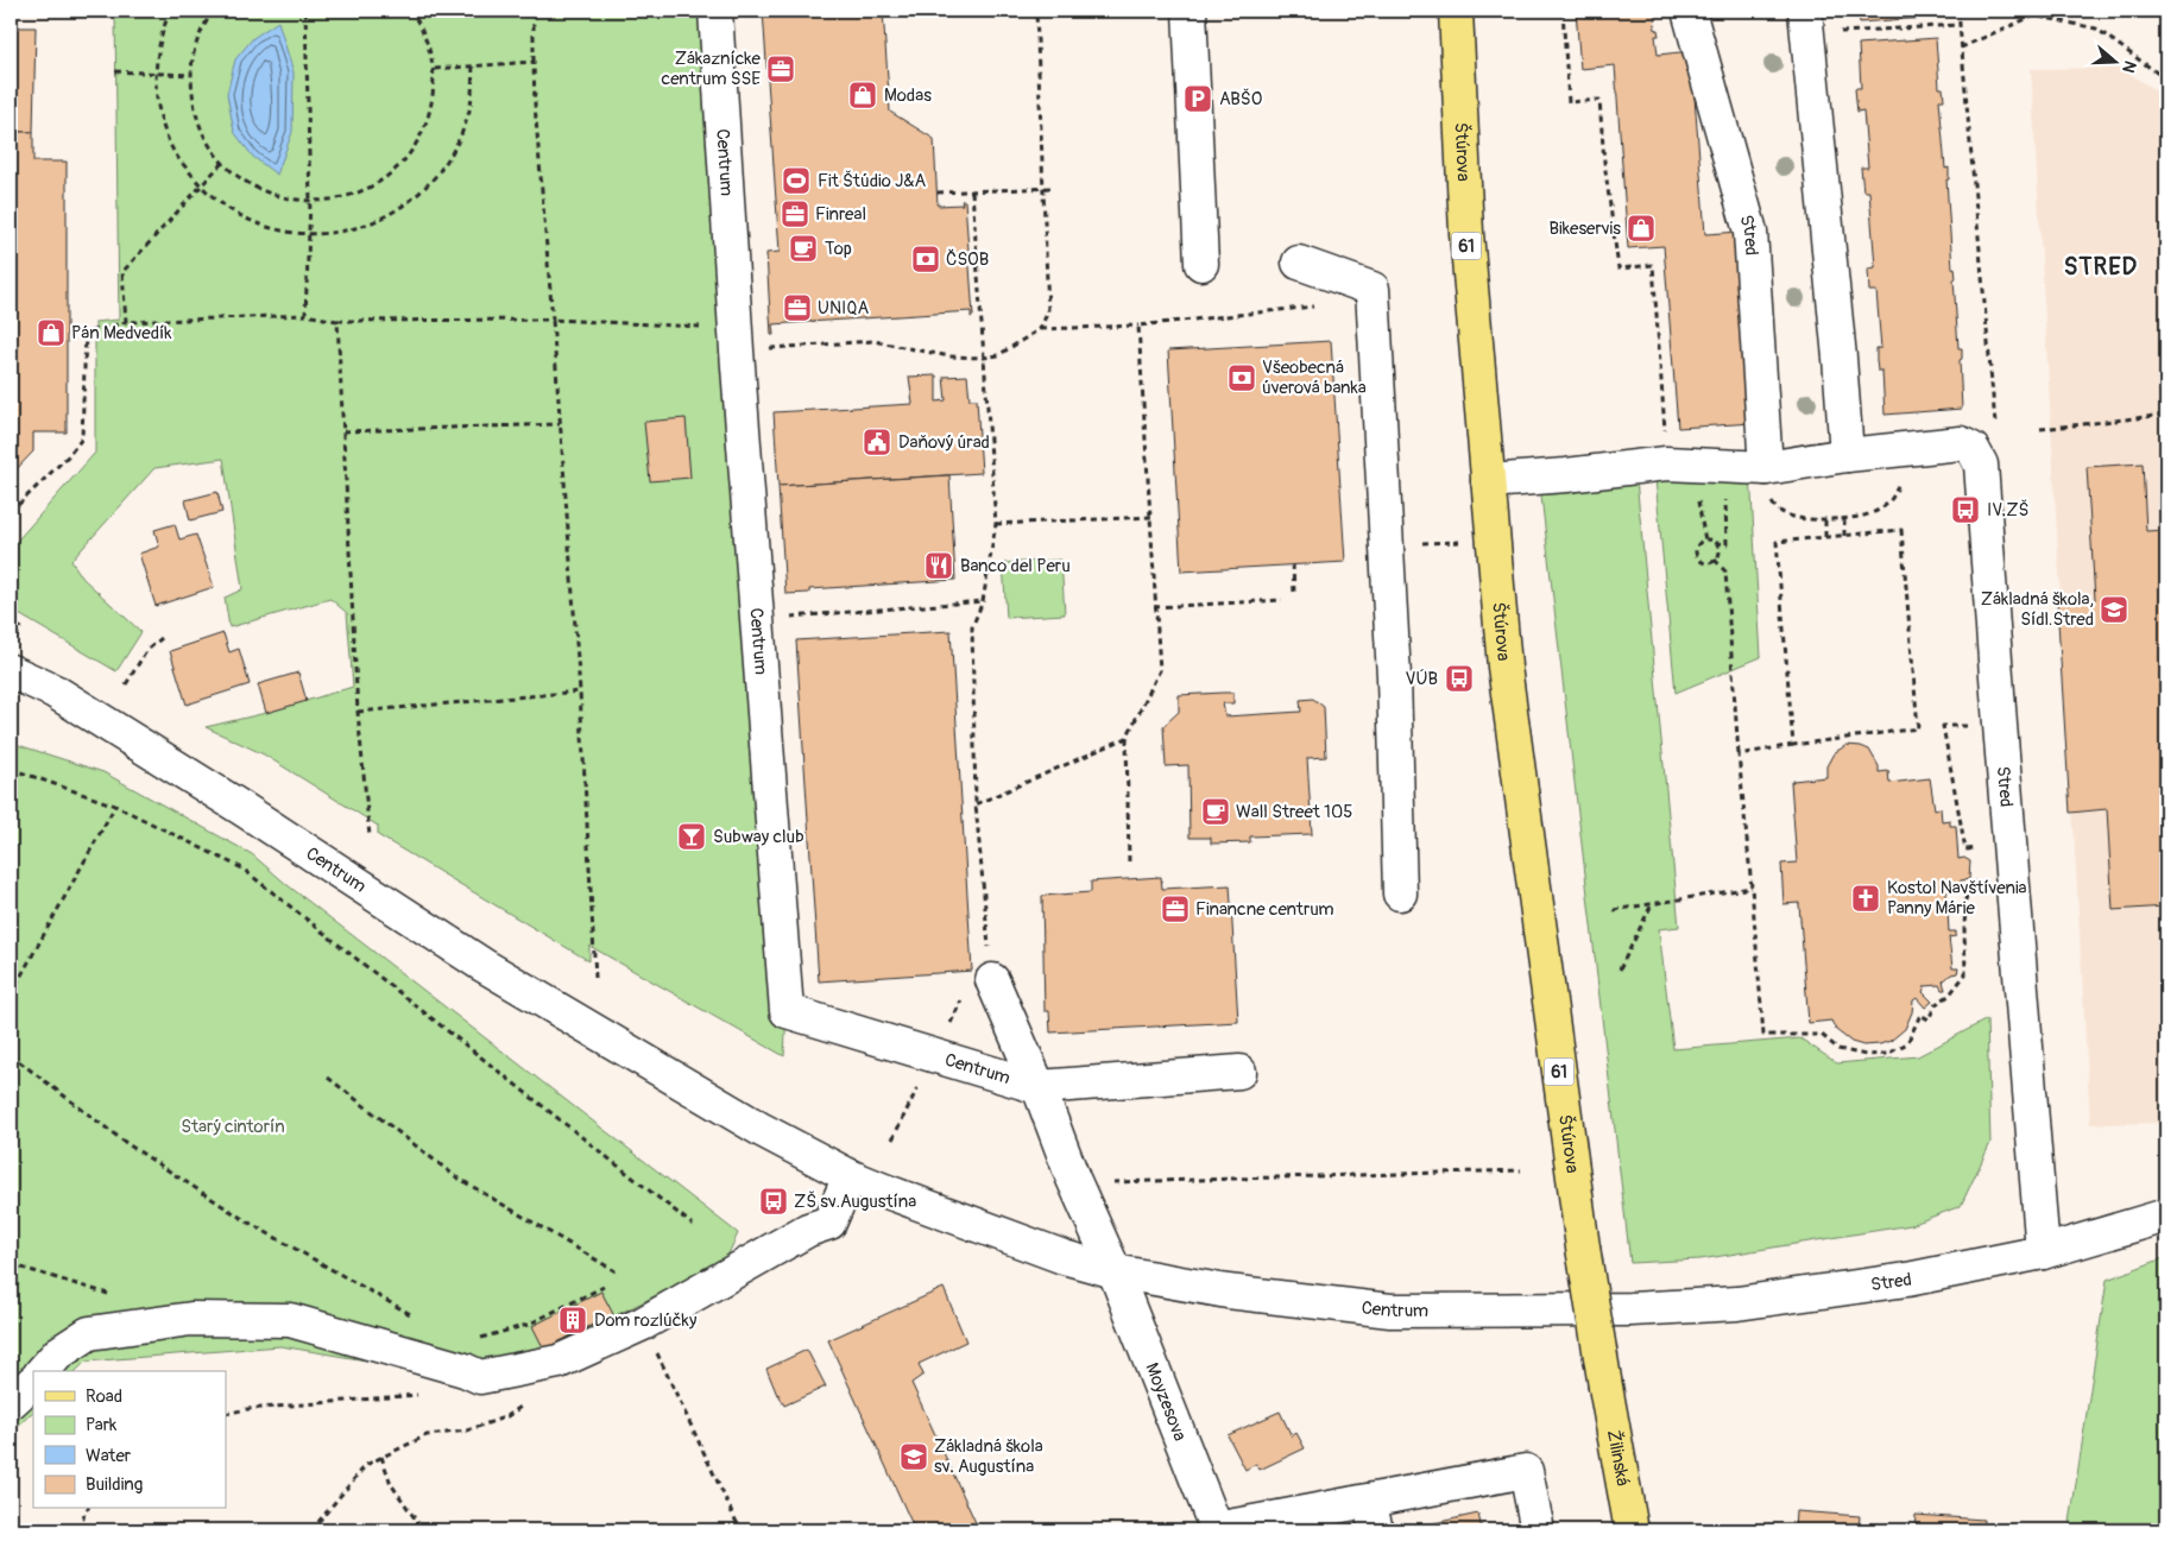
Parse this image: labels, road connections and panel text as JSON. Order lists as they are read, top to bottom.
{
  "streets": {
    "main road": ["Štúrova", "61", "Žilinská"],
    "street": ["Centrum", "Stred", "Moyzesova"]
  },
  "crossings": [
    ["Štúrova", "Stred"],
    ["Štúrova", "Žilinská"],
    ["Centrum", "Stred"],
    ["Centrum", "Moyzesova"]
  ],
  "districts": ["STRED"],
  "parks": ["Starý cintorín"],
  "places": {
    "office": [
      "Zákaznícke centrum SSE",
      "Finreal",
      "UNIQA",
      "Financne centrum"
    ],
    "shop": ["Modas", "Bikeservis", "Pán Medvedík"],
    "parking": ["ABŠO"],
    "sports": ["Fit Štúdio J&A"],
    "cafe": ["Top", "Wall Street 105"],
    "bank": ["ČSOB", "Všeobecná úverová banka"],
    "public building": ["Daňový úrad"],
    "bus stop": ["IV.ZŠ", "VÚB", "ZŠ sv.Augustína"],
    "restaurant": ["Banco del Peru"],
    "school or university": ["Základná škola, Sídl.Stred", "Základná škola sv. Augustína"],
    "bar": ["Subway club"],
    "church": ["Kostol Navštívenia Panny Márie"],
    "building": ["Dom rozlúčky"]
  },
  "legend": [
    "Road",
    "Park",
    "Water",
    "Building"
  ],
  "north": "right"
}
